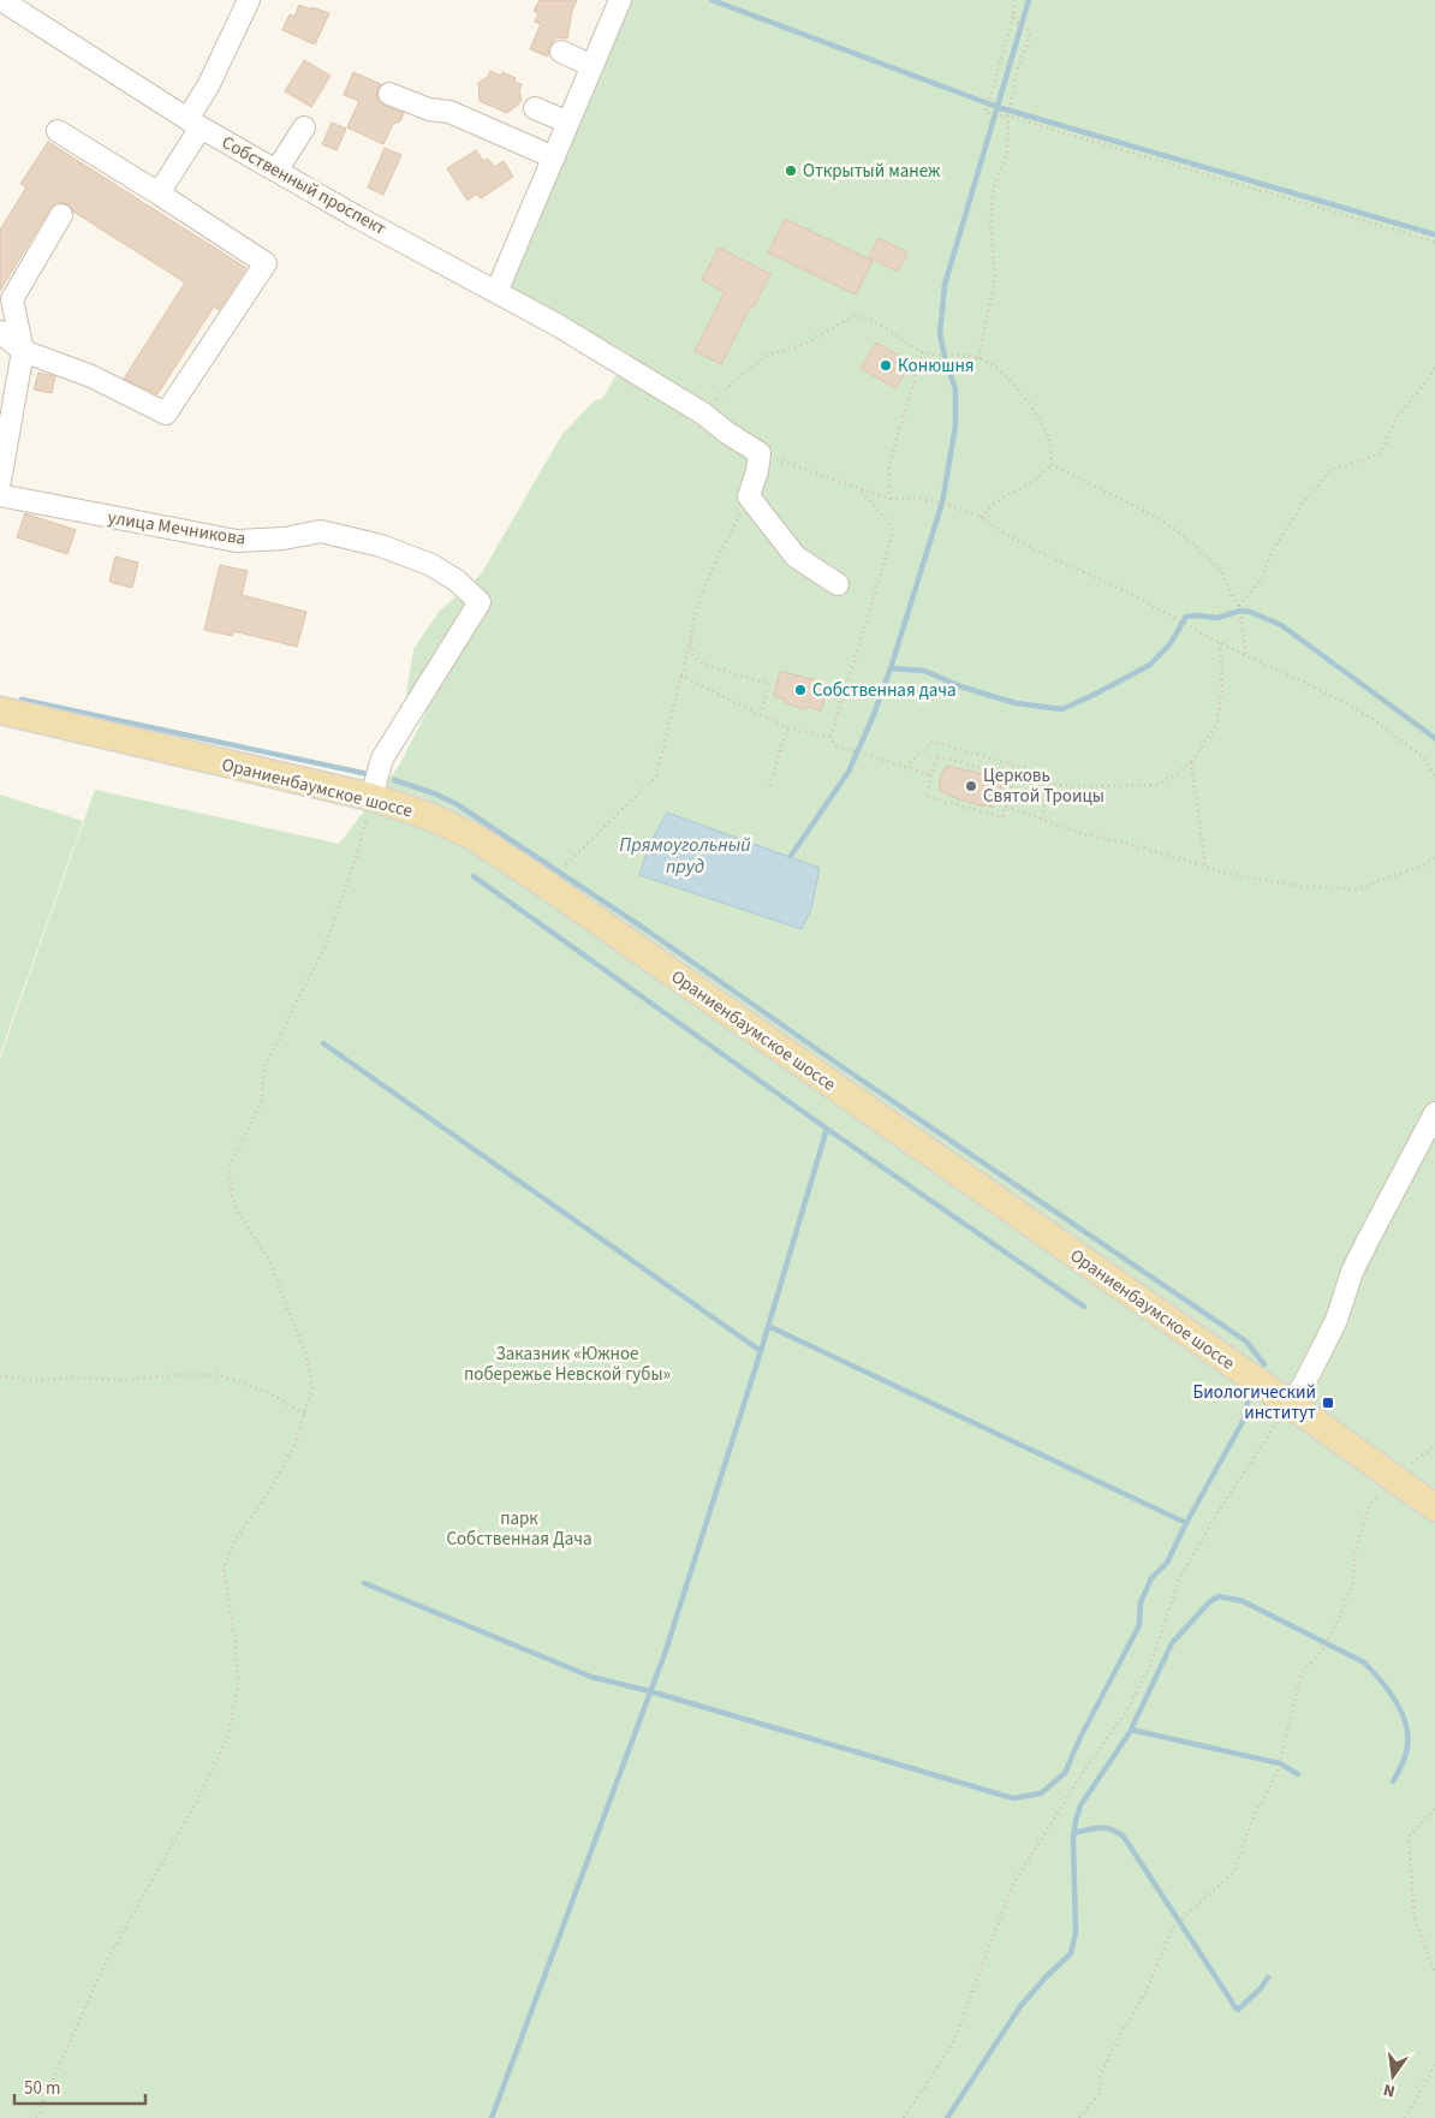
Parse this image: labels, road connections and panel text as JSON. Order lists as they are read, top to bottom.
{
  "streets": {
    "main road": ["Ораниенбаумское шоссе"],
    "street": ["Собственный проспект", "улица Мечникова"]
  },
  "crossings": [
    ["улица Мечникова", "Ораниенбаумское шоссе"]
  ],
  "water": ["Прямоугольный пруд"],
  "parks": ["Заказник «Южное побережье Невской губы»", "парк Собственная Дача"],
  "places": {
    "other": [
      "Открытый манеж",
      "Конюшня",
      "Собственная дача",
      "Церковь Святой Троицы"
    ],
    "transit": ["Биологический институт"]
  },
  "scale_bar": "50 m",
  "north": "bottom"
}
